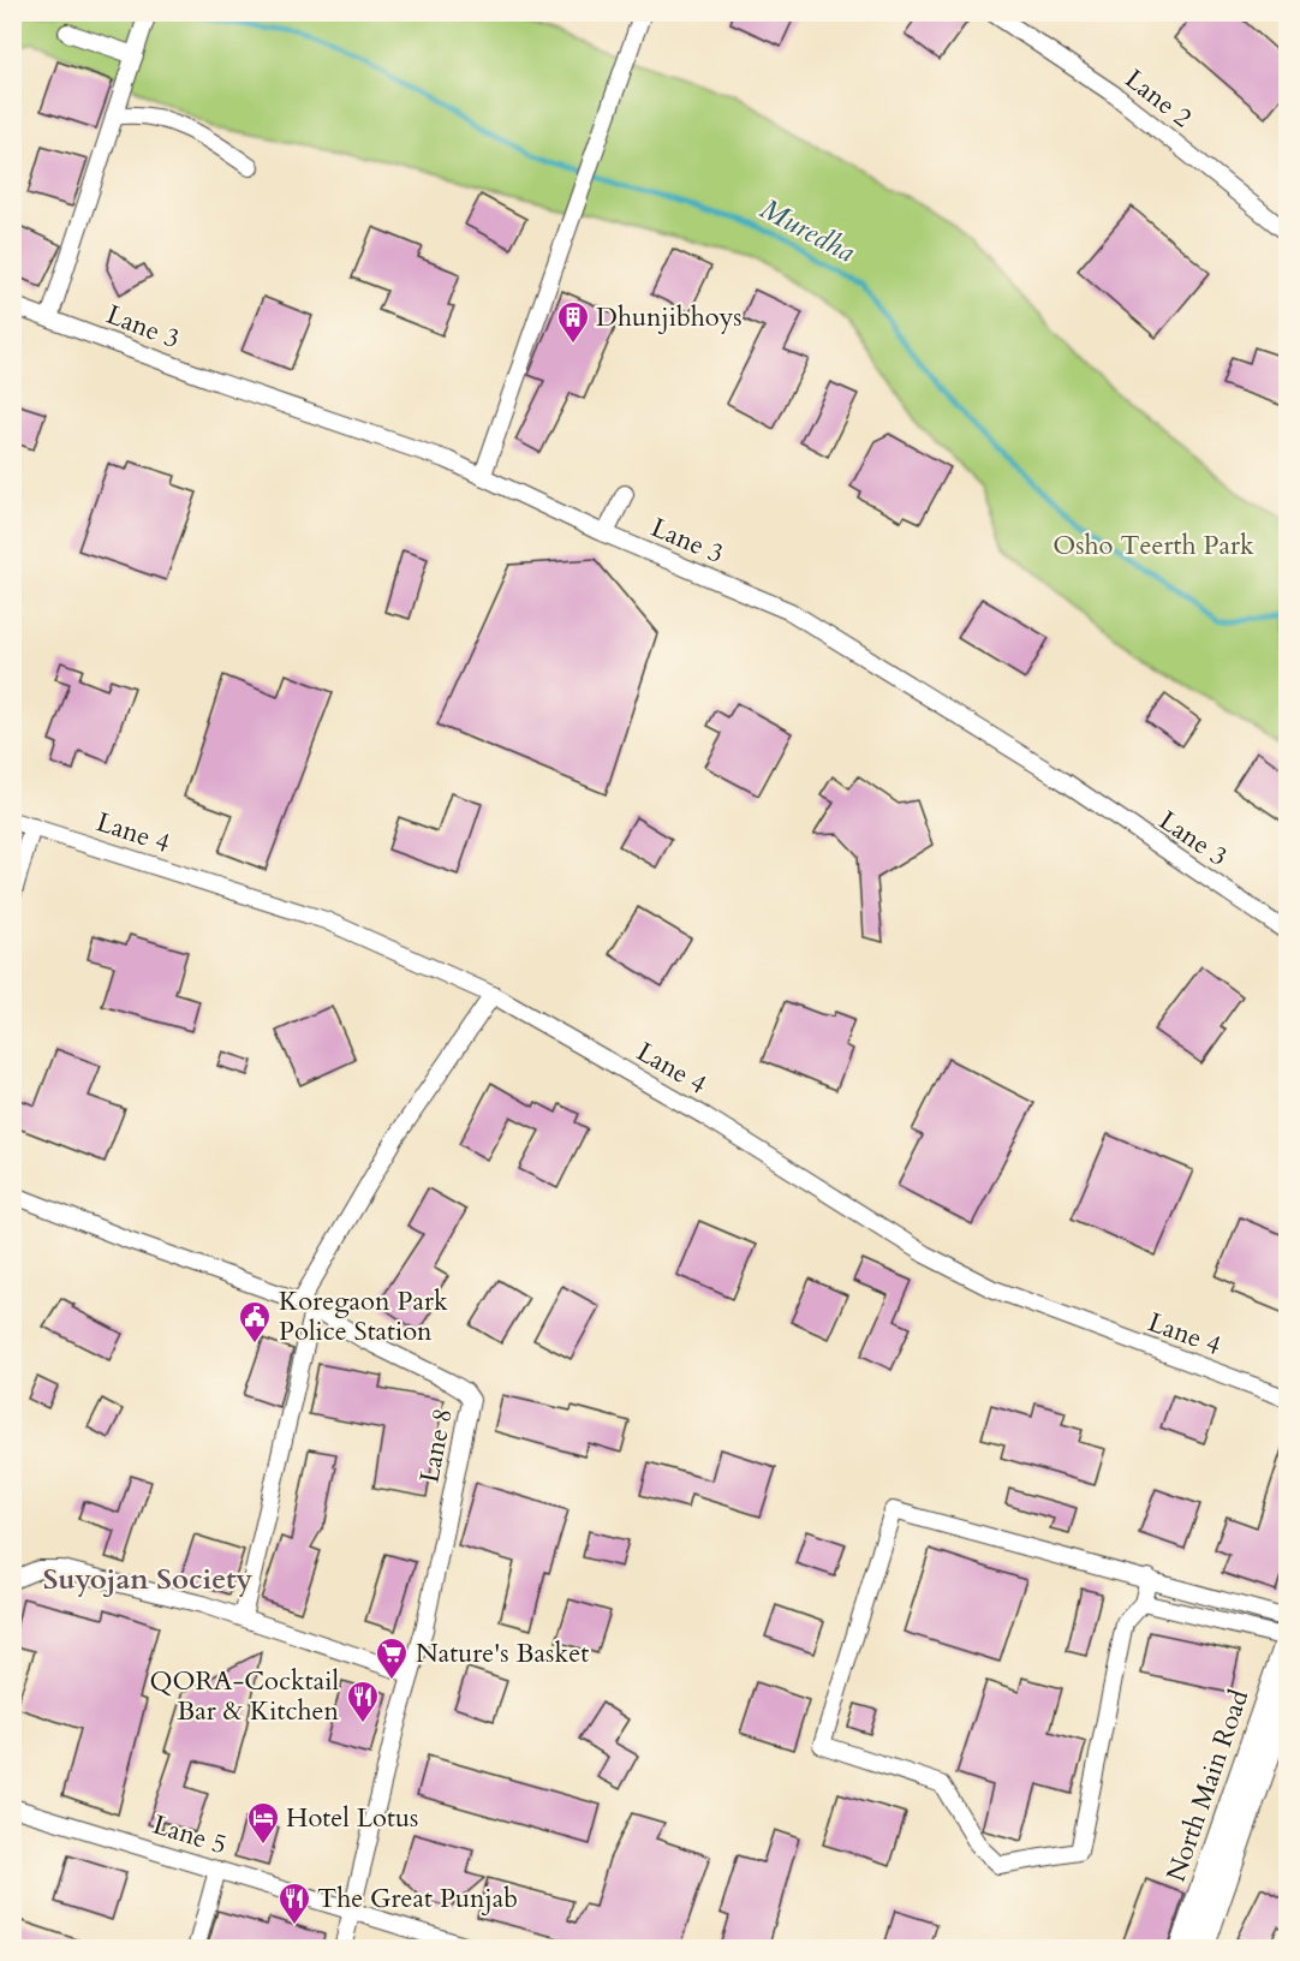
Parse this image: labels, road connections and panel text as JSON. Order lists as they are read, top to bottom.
{
  "streets": {
    "main road": ["North Main Road"],
    "street": [
      "Lane 2",
      "Lane 3",
      "Lane 4",
      "Lane 8",
      "Lane 5"
    ]
  },
  "crossings": [
    ["Lane 8", "Lane 5"]
  ],
  "districts": ["Suyojan Society"],
  "water": ["Muredha"],
  "parks": ["Osho Teerth Park"],
  "places": {
    "building": ["Dhunjibhoys"],
    "public building": ["Koregaon Park Police Station"],
    "supermarket": ["Nature's Basket"],
    "restaurant": ["QORA-Cocktail Bar & Kitchen", "The Great Punjab"],
    "hotel": ["Hotel Lotus"]
  }
}
